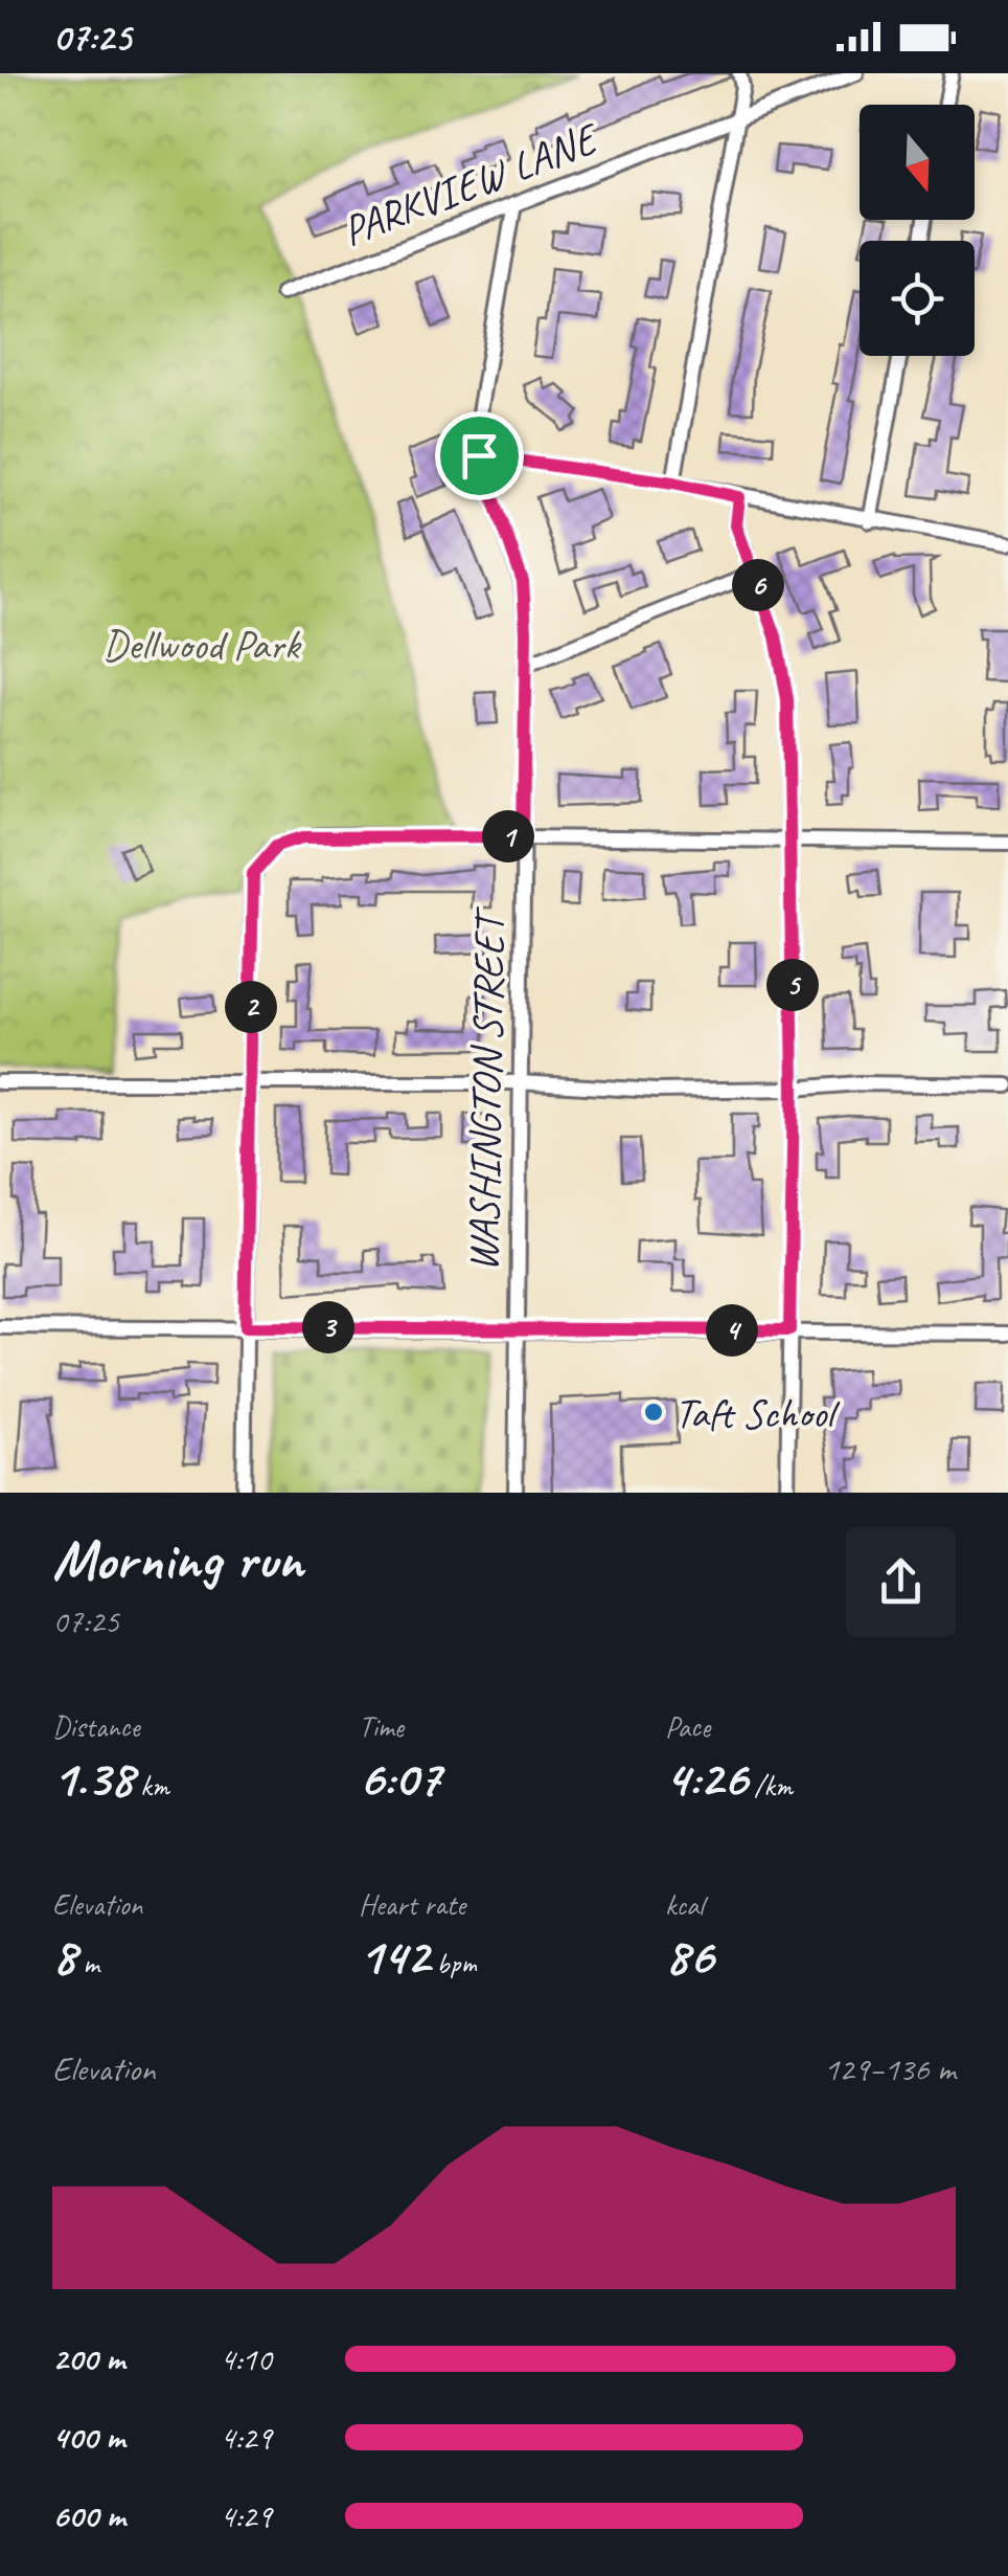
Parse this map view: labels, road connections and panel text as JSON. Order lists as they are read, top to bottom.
{
  "streets": {
    "street": ["PARKVIEW LANE", "WASHINGTON STREET"]
  },
  "crossings": [
    ["PARKVIEW LANE", "WASHINGTON STREET"]
  ],
  "parks": ["Dellwood Park"],
  "places": ["Taft School"],
  "north": "bottom",
  "page": {
    "status": "07:25",
    "pins": [
      "6",
      "1",
      "5",
      "2",
      "3",
      "4"
    ],
    "heading": ["Morning run", "07:25"],
    "stats": [
      ["Distance", "1.38 km"],
      ["Time", "6:07"],
      ["Pace", "4:26 /km"],
      ["Elevation", "8 m"],
      ["Heart rate", "142 bpm"],
      ["kcal", "86"]
    ],
    "chart": ["Elevation", "129–136 m"],
    "list": [
      {
        "name": "200 m",
        "note": "4:10"
      },
      {
        "name": "400 m",
        "note": "4:29"
      },
      {
        "name": "600 m",
        "note": "4:29"
      }
    ]
  }
}
